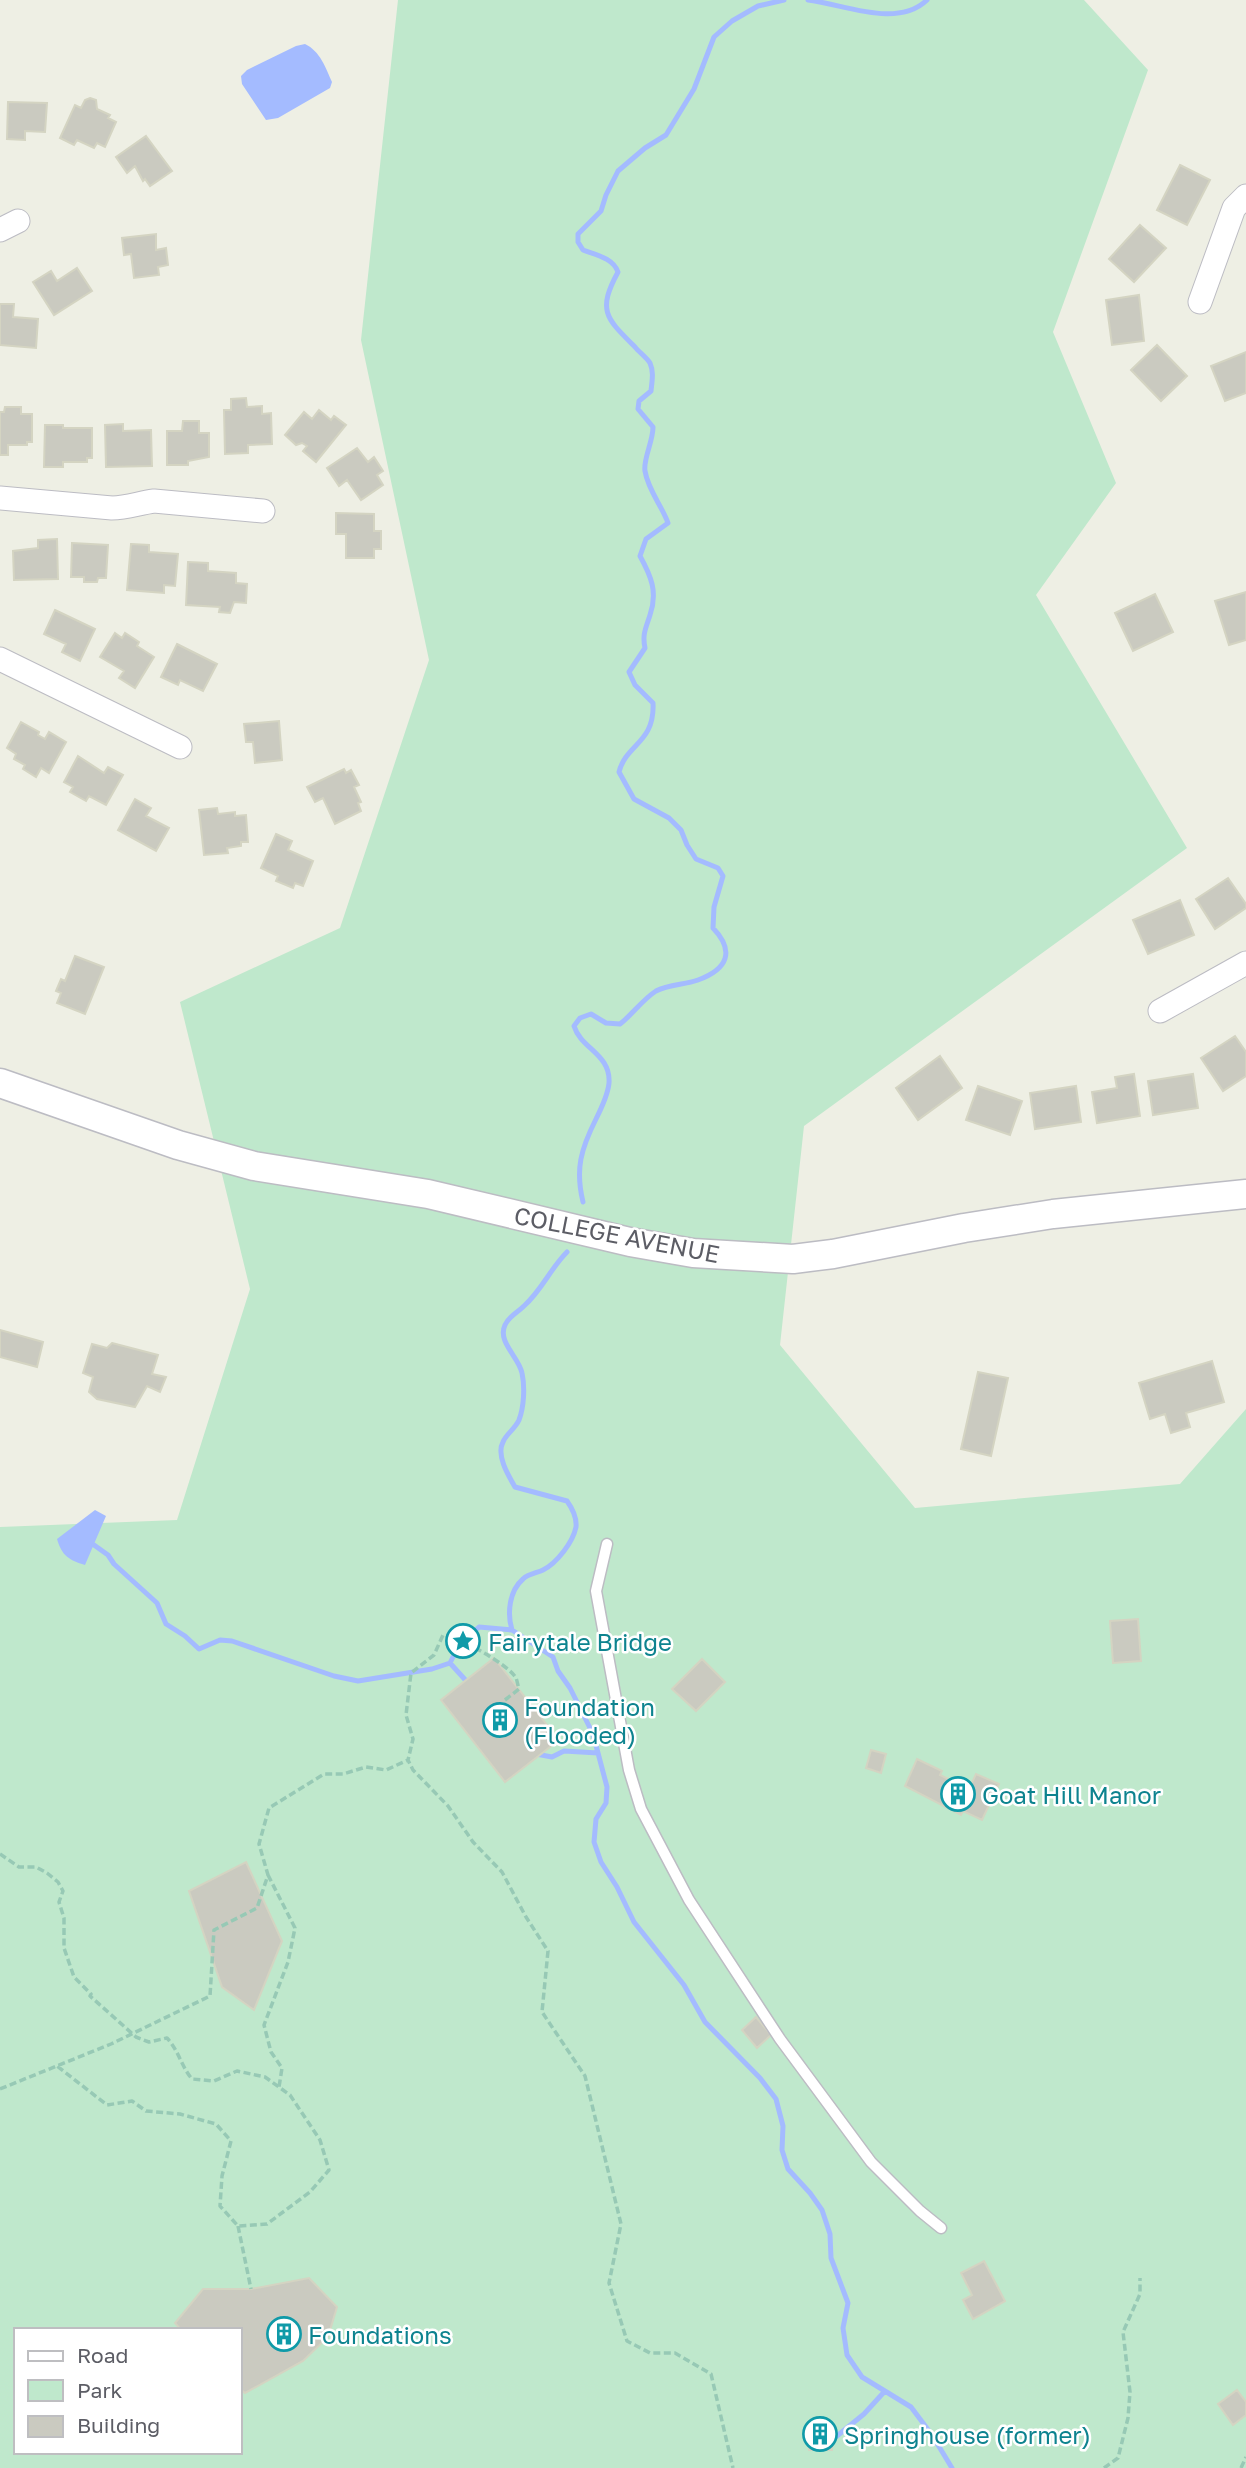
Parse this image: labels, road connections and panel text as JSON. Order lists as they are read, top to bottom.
{
  "streets": {
    "street": ["COLLEGE AVENUE"]
  },
  "places": {
    "place": ["Fairytale Bridge"],
    "building": [
      "Foundation (Flooded)",
      "Goat Hill Manor",
      "Foundations",
      "Springhouse (former)"
    ]
  },
  "legend": ["Road", "Park", "Building"]
}
